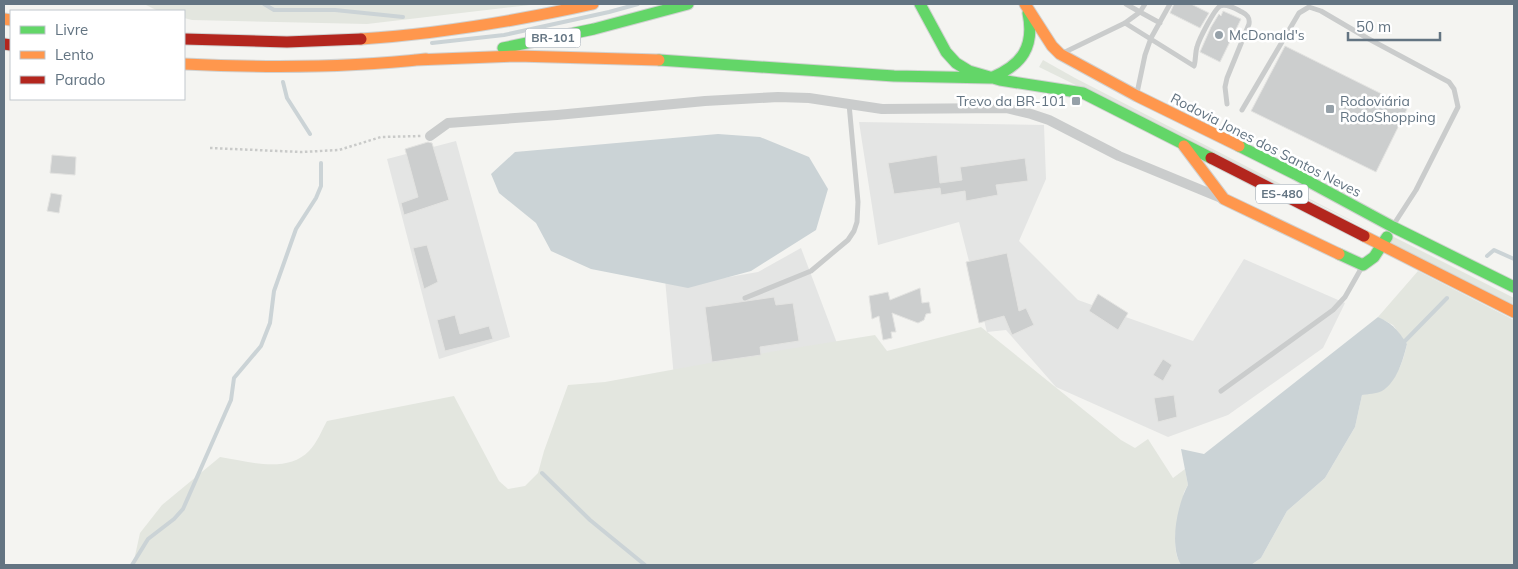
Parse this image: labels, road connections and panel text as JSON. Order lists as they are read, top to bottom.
{
  "streets": {
    "main road": ["BR-101", "Rodovia Jones dos Santos Neves", "ES-480"]
  },
  "places": {
    "other": ["McDonald's"],
    "transit": ["Trevo da BR-101", "Rodoviária RodoShopping"]
  },
  "legend": ["Livre", "Lento", "Parado"],
  "scale_bar": "50 m"
}
